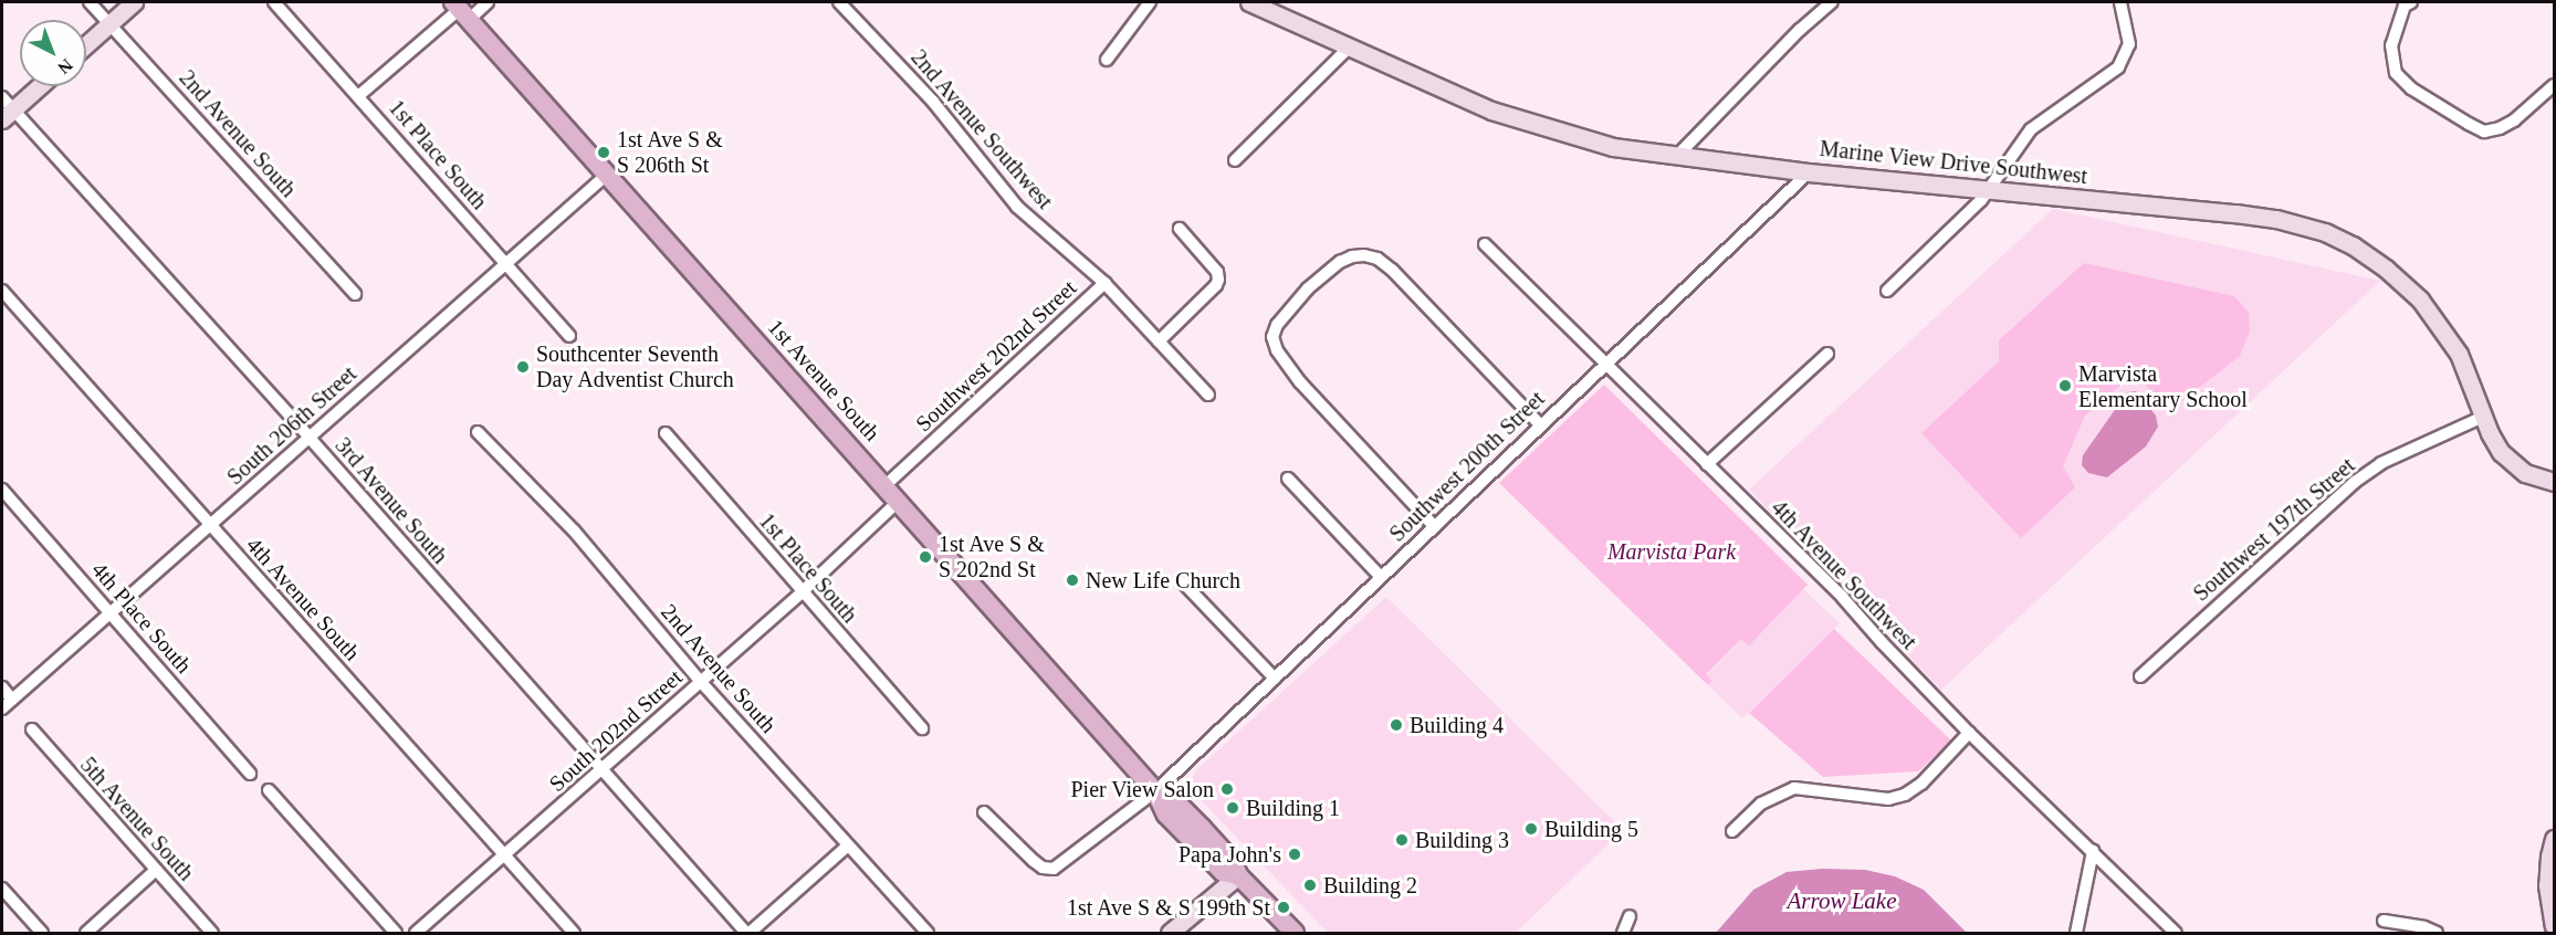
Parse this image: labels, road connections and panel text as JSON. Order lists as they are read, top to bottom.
{
  "streets": {
    "main road": ["1st Avenue South"],
    "street": [
      "2nd Avenue Southwest",
      "2nd Avenue South",
      "1st Place South",
      "Marine View Drive Southwest",
      "Southwest 202nd Street",
      "South 206th Street",
      "Southwest 200th Street",
      "3rd Avenue South",
      "Southwest 197th Street",
      "4th Avenue Southwest",
      "4th Avenue South",
      "4th Place South",
      "South 202nd Street",
      "5th Avenue South"
    ]
  },
  "crossings": [
    ["2nd Avenue Southwest", "Southwest 202nd Street"],
    ["2nd Avenue South", "South 202nd Street"],
    ["1st Place South", "South 206th Street"],
    ["1st Place South", "South 202nd Street"],
    ["Marine View Drive Southwest", "Southwest 200th Street"],
    ["Marine View Drive Southwest", "Southwest 197th Street"],
    ["Southwest 202nd Street", "1st Avenue South"],
    ["1st Avenue South", "South 206th Street"],
    ["1st Avenue South", "Southwest 200th Street"],
    ["1st Avenue South", "South 202nd Street"],
    ["South 206th Street", "3rd Avenue South"],
    ["South 206th Street", "4th Avenue South"],
    ["South 206th Street", "4th Place South"],
    ["Southwest 200th Street", "4th Avenue Southwest"],
    ["3rd Avenue South", "South 202nd Street"],
    ["4th Avenue South", "South 202nd Street"]
  ],
  "water": ["Arrow Lake"],
  "parks": ["Marvista Park"],
  "places": [
    "1st Ave S & S 206th St",
    "Southcenter Seventh Day Adventist Church",
    "Marvista Elementary School",
    "1st Ave S & S 202nd St",
    "New Life Church",
    "Building 4",
    "Pier View Salon",
    "Building 1",
    "Building 5",
    "Building 3",
    "Papa John's",
    "Building 2",
    "1st Ave S & S 199th St"
  ],
  "north": "bottom right"
}
